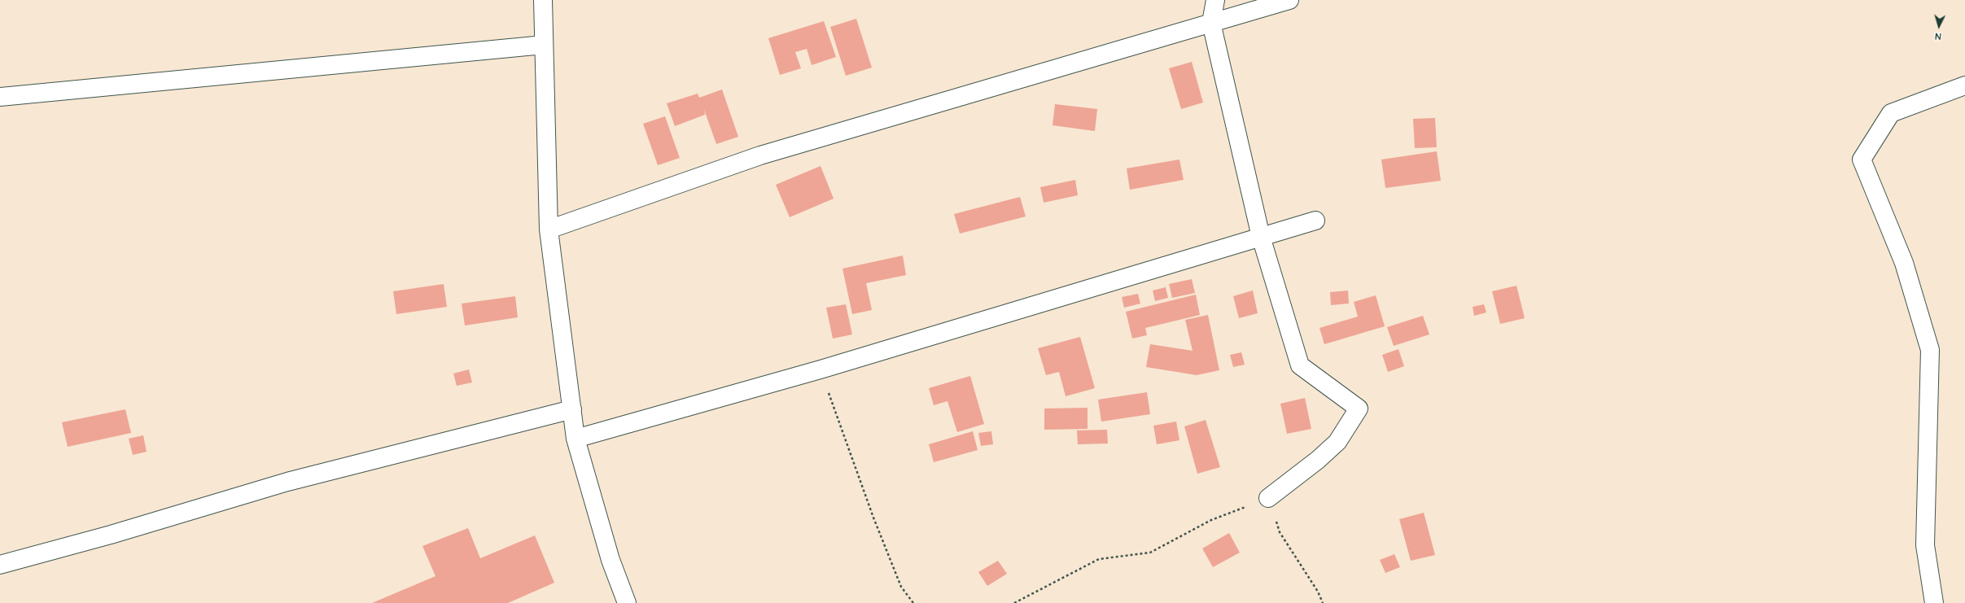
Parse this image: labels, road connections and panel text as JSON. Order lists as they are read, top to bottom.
{
  "north": "bottom"
}
